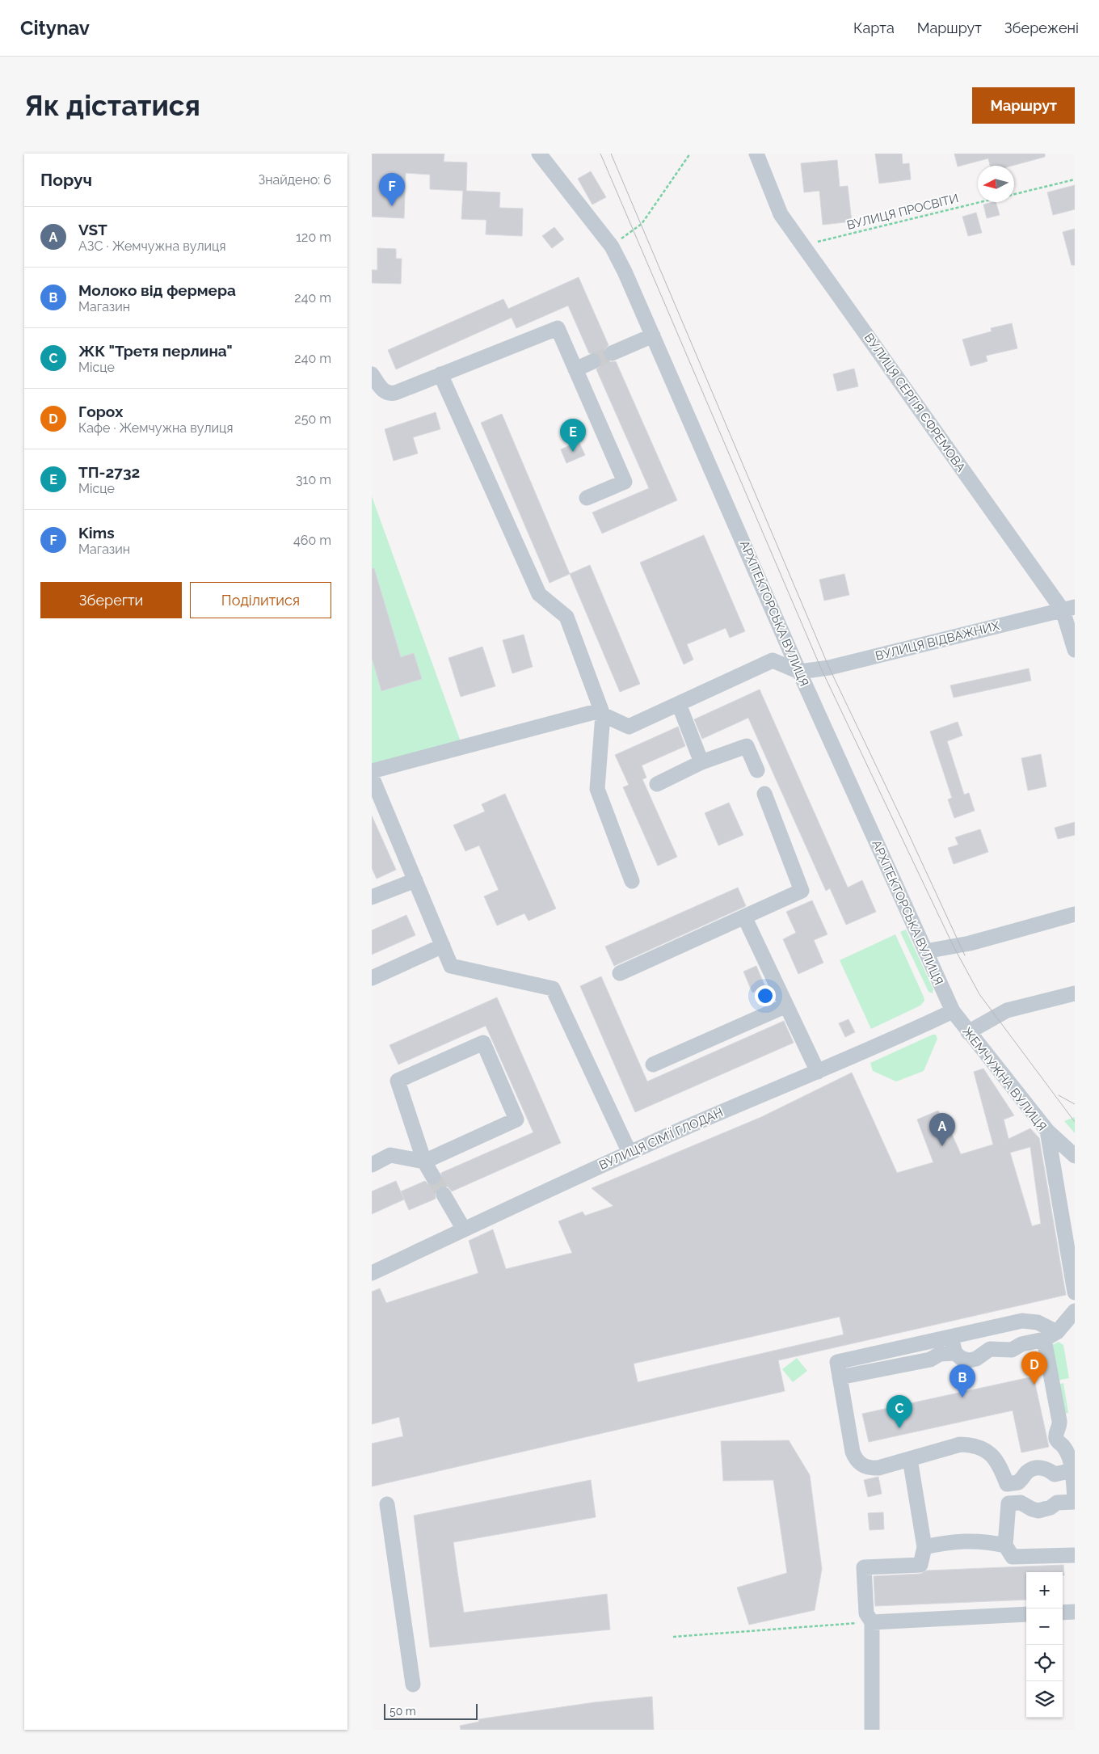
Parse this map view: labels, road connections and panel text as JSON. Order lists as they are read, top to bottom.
{
  "streets": {
    "street": [
      "ВУЛИЦЯ СЕРГІЯ ЄФРЕМОВА",
      "АРХІТЕКТОРСЬКА ВУЛИЦЯ",
      "ВУЛИЦЯ ВІДВАЖНИХ",
      "ЖЕМЧУЖНА ВУЛИЦЯ",
      "ВУЛИЦЯ СІМ'Ї ГЛОДАН"
    ],
    "path": ["ВУЛИЦЯ ПРОСВІТИ"]
  },
  "crossings": [
    ["ВУЛИЦЯ ПРОСВІТИ", "ВУЛИЦЯ СЕРГІЯ ЄФРЕМОВА"],
    ["ВУЛИЦЯ СЕРГІЯ ЄФРЕМОВА", "ВУЛИЦЯ ВІДВАЖНИХ"],
    ["АРХІТЕКТОРСЬКА ВУЛИЦЯ", "ВУЛИЦЯ ВІДВАЖНИХ"],
    ["АРХІТЕКТОРСЬКА ВУЛИЦЯ", "ЖЕМЧУЖНА ВУЛИЦЯ"],
    ["АРХІТЕКТОРСЬКА ВУЛИЦЯ", "ВУЛИЦЯ СІМ'Ї ГЛОДАН"],
    ["ЖЕМЧУЖНА ВУЛИЦЯ", "ВУЛИЦЯ СІМ'Ї ГЛОДАН"]
  ],
  "scale_bar": "50 m",
  "north": "left",
  "page": {
    "header": "Citynav",
    "nav": ["Карта", "Маршрут", "Збережені"],
    "buttons": [
      "Маршрут",
      ["Зберегти", "Поділитися"]
    ],
    "title": "Як дістатися",
    "heading": ["Поруч", "Знайдено: 6"],
    "pins": [
      "F",
      "E",
      "A",
      "D",
      "B",
      "C"
    ],
    "list": [
      {
        "mark": "A",
        "name": "VST",
        "note": "АЗС · Жемчужна вулиця",
        "value": "120 m"
      },
      {
        "mark": "B",
        "name": "Молоко від фермера",
        "note": "Магазин",
        "value": "240 m"
      },
      {
        "mark": "C",
        "name": "ЖК \"Третя перлина\"",
        "note": "Місце",
        "value": "240 m"
      },
      {
        "mark": "D",
        "name": "Горох",
        "note": "Кафе · Жемчужна вулиця",
        "value": "250 m"
      },
      {
        "mark": "E",
        "name": "ТП-2732",
        "note": "Місце",
        "value": "310 m"
      },
      {
        "mark": "F",
        "name": "Kims",
        "note": "Магазин",
        "value": "460 m"
      }
    ],
    "map_buttons": ["+", "−"],
    "scale": "50 m"
  }
}
